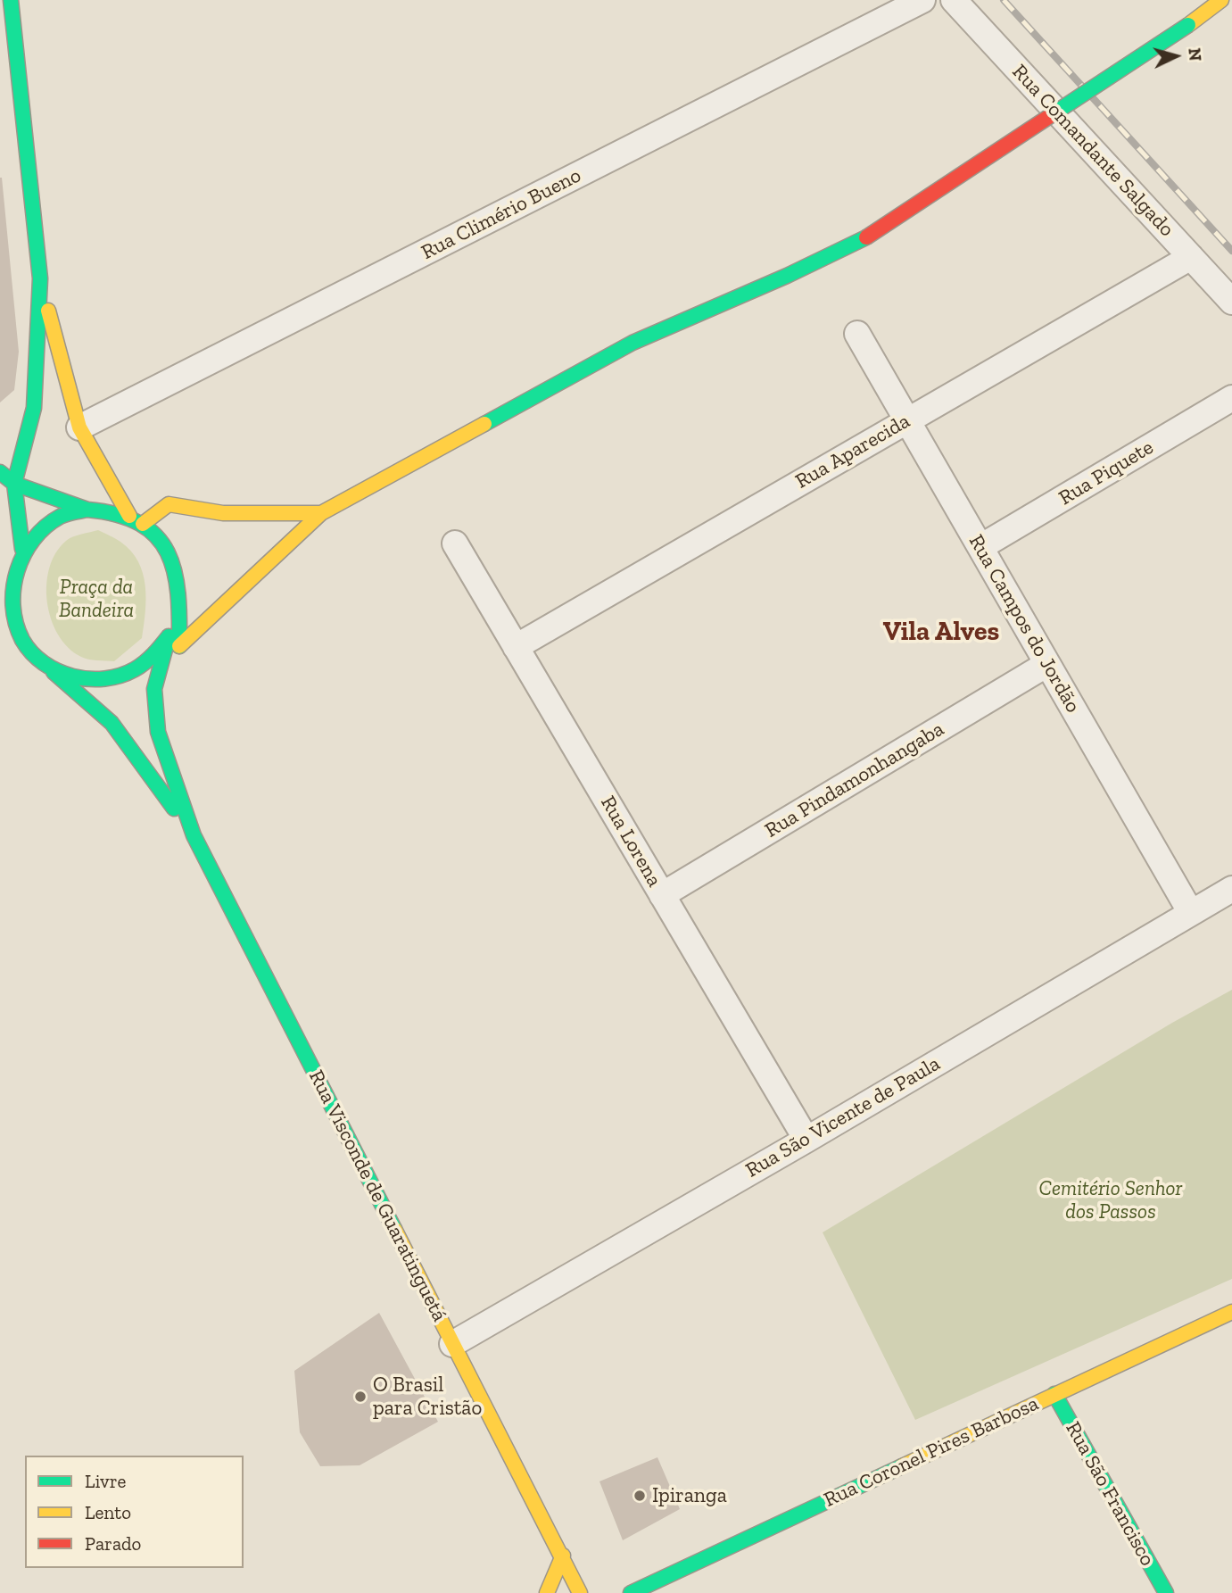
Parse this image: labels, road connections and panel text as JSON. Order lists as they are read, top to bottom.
{
  "streets": {
    "main road": ["Rua Visconde de Guaratinguetá", "Rua Coronel Pires Barbosa", "Rua São Francisco"],
    "street": [
      "Rua Comandante Salgado",
      "Rua Climério Bueno",
      "Rua Aparecida",
      "Rua Piquete",
      "Rua Campos do Jordão",
      "Rua Pindamonhangaba",
      "Rua Lorena",
      "Rua São Vicente de Paula"
    ]
  },
  "crossings": [
    ["Rua Comandante Salgado", "Rua Aparecida"],
    ["Rua Aparecida", "Rua Campos do Jordão"],
    ["Rua Aparecida", "Rua Lorena"],
    ["Rua Piquete", "Rua Campos do Jordão"],
    ["Rua Campos do Jordão", "Rua Pindamonhangaba"],
    ["Rua Campos do Jordão", "Rua São Vicente de Paula"],
    ["Rua Pindamonhangaba", "Rua Lorena"],
    ["Rua Lorena", "Rua São Vicente de Paula"],
    ["Rua São Vicente de Paula", "Rua Visconde de Guaratinguetá"],
    ["Rua Coronel Pires Barbosa", "Rua São Francisco"]
  ],
  "districts": ["Vila Alves"],
  "parks": ["Praça da Bandeira", "Cemitério Senhor dos Passos"],
  "places": ["O Brasil para Cristão", "Ipiranga"],
  "legend": ["Livre", "Lento", "Parado"],
  "north": "right"
}
